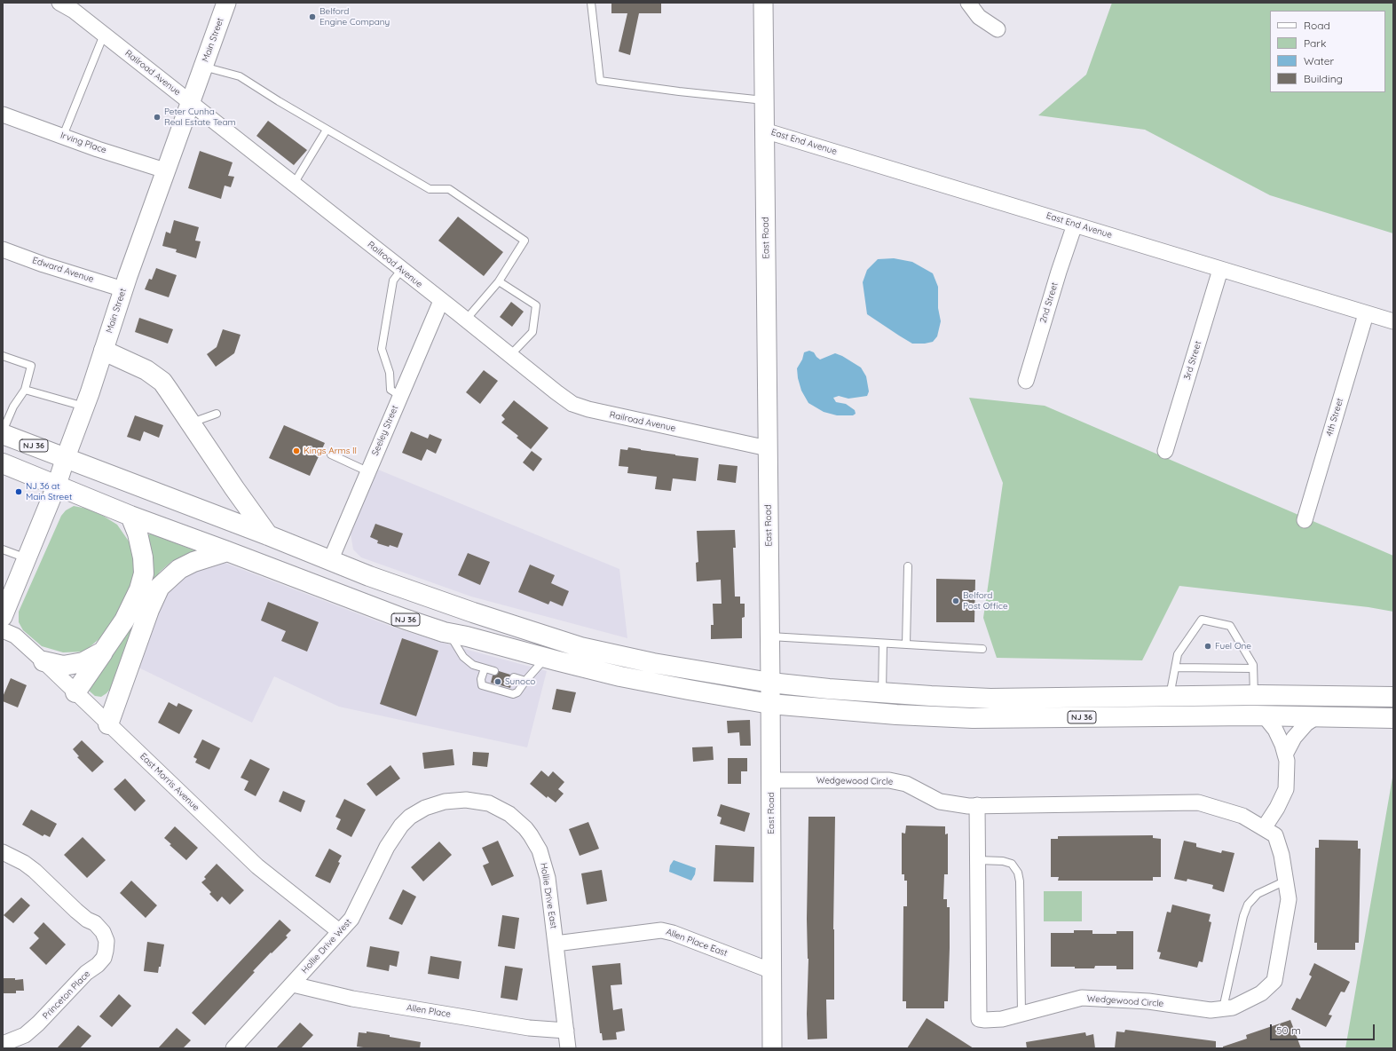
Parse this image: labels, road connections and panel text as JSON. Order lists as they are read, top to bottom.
{
  "streets": {
    "highway": ["NJ 36"],
    "street": [
      "Main Street",
      "Railroad Avenue",
      "East End Avenue",
      "Irving Place",
      "East Road",
      "Edward Avenue",
      "2nd Street",
      "3rd Street",
      "4th Street",
      "Seeley Street",
      "Wedgewood Circle",
      "East Morris Avenue",
      "Hollie Drive East",
      "Allen Place East",
      "Hollie Drive West",
      "Princeton Place",
      "Allen Place"
    ]
  },
  "crossings": [
    ["Main Street", "Railroad Avenue"],
    ["Main Street", "Irving Place"],
    ["Main Street", "Edward Avenue"],
    ["Main Street", "NJ 36"],
    ["Railroad Avenue", "East Road"],
    ["Railroad Avenue", "Seeley Street"],
    ["East End Avenue", "East Road"],
    ["East End Avenue", "2nd Street"],
    ["East End Avenue", "3rd Street"],
    ["East End Avenue", "4th Street"],
    ["East Road", "NJ 36"],
    ["East Road", "Wedgewood Circle"],
    ["East Road", "Allen Place East"],
    ["Seeley Street", "NJ 36"],
    ["East Morris Avenue", "Hollie Drive West"],
    ["Hollie Drive East", "Allen Place East"],
    ["Hollie Drive East", "Hollie Drive West"],
    ["Hollie Drive East", "Allen Place"],
    ["Hollie Drive West", "Allen Place"]
  ],
  "places": [
    "Belford Engine Company",
    "Peter Cunha Real Estate Team",
    "Kings Arms II",
    "NJ 36 at Main Street",
    "Belford Post Office",
    "Fuel One",
    "Sunoco"
  ],
  "legend": [
    "Road",
    "Park",
    "Water",
    "Building"
  ],
  "scale_bar": "50 m"
}
